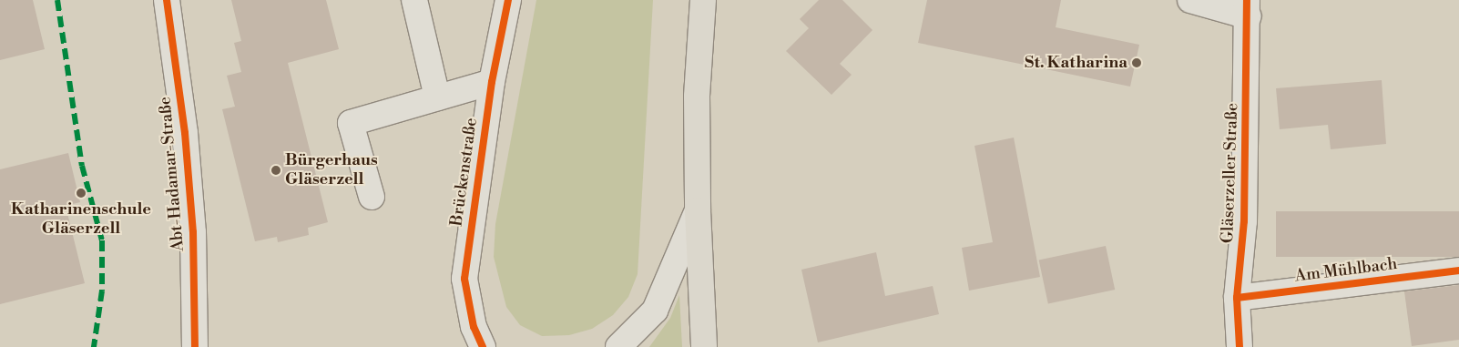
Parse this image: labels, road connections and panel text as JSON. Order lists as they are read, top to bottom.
{
  "streets": {
    "street": [
      "Brückenstraße",
      "Gläserzeller Straße",
      "Abt-Hadamar-Straße",
      "Am Mühlbach"
    ]
  },
  "crossings": [
    ["Gläserzeller Straße", "Am Mühlbach"]
  ],
  "places": ["St. Katharina", "Bürgerhaus Gläserzell", "Katharinenschule Gläserzell"]
}
